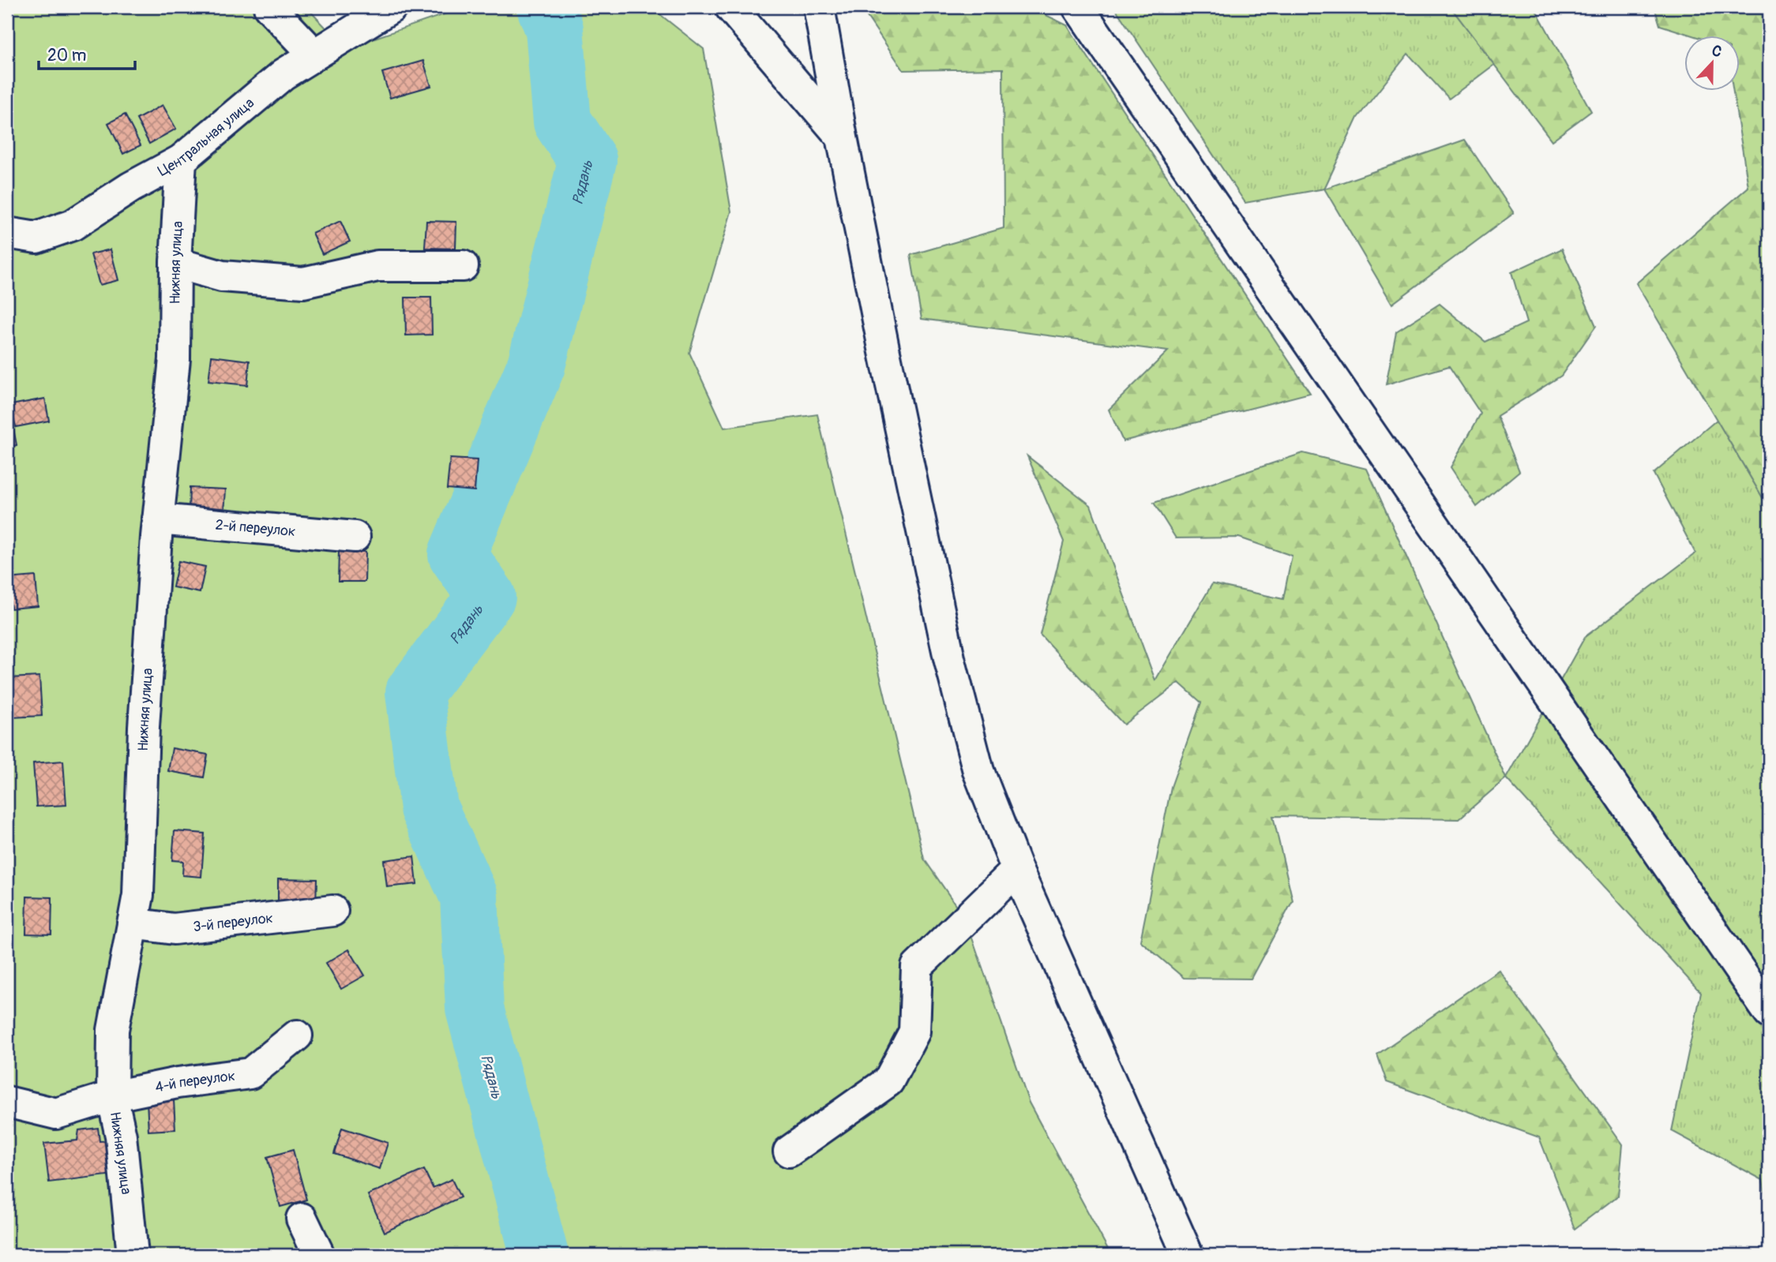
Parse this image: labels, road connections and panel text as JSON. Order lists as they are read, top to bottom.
{
  "streets": {
    "street": [
      "Центральная улица",
      "Нижняя улица",
      "2-й переулок",
      "3-й переулок",
      "4-й переулок"
    ]
  },
  "crossings": [
    ["Центральная улица", "Нижняя улица"],
    ["Нижняя улица", "2-й переулок"],
    ["Нижняя улица", "3-й переулок"],
    ["Нижняя улица", "4-й переулок"]
  ],
  "water": ["Рядань"],
  "scale_bar": "20 m",
  "north": "top"
}
